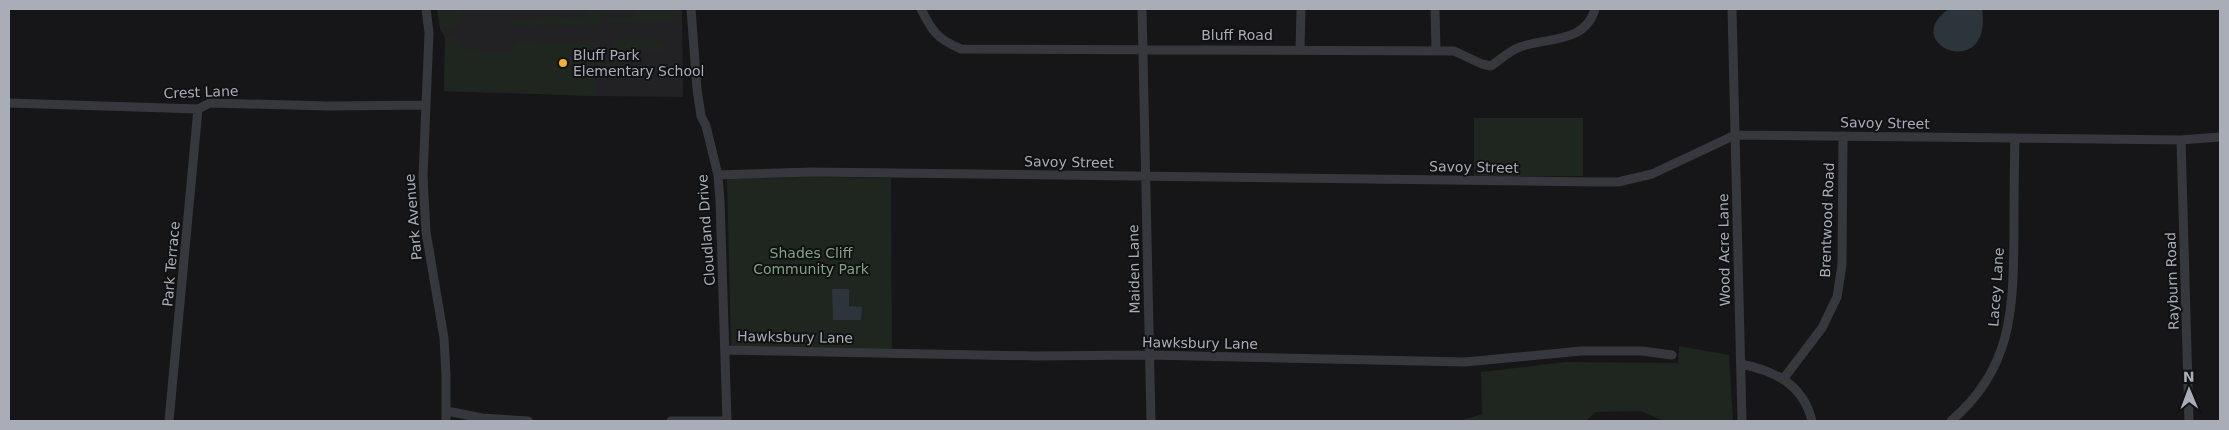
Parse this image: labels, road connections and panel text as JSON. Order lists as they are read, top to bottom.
{
  "streets": {
    "street": [
      "Bluff Road",
      "Crest Lane",
      "Savoy Street",
      "Park Avenue",
      "Brentwood Road",
      "Cloudland Drive",
      "Wood Acre Lane",
      "Park Terrace",
      "Maiden Lane",
      "Rayburn Road",
      "Lacey Lane",
      "Hawksbury Lane"
    ]
  },
  "crossings": [
    ["Bluff Road", "Maiden Lane"],
    ["Crest Lane", "Park Avenue"],
    ["Crest Lane", "Park Terrace"],
    ["Savoy Street", "Brentwood Road"],
    ["Savoy Street", "Cloudland Drive"],
    ["Savoy Street", "Wood Acre Lane"],
    ["Savoy Street", "Maiden Lane"],
    ["Savoy Street", "Rayburn Road"],
    ["Savoy Street", "Lacey Lane"],
    ["Cloudland Drive", "Hawksbury Lane"],
    ["Maiden Lane", "Hawksbury Lane"]
  ],
  "parks": ["Shades Cliff Community Park"],
  "places": ["Bluff Park Elementary School"],
  "north": "top"
}
